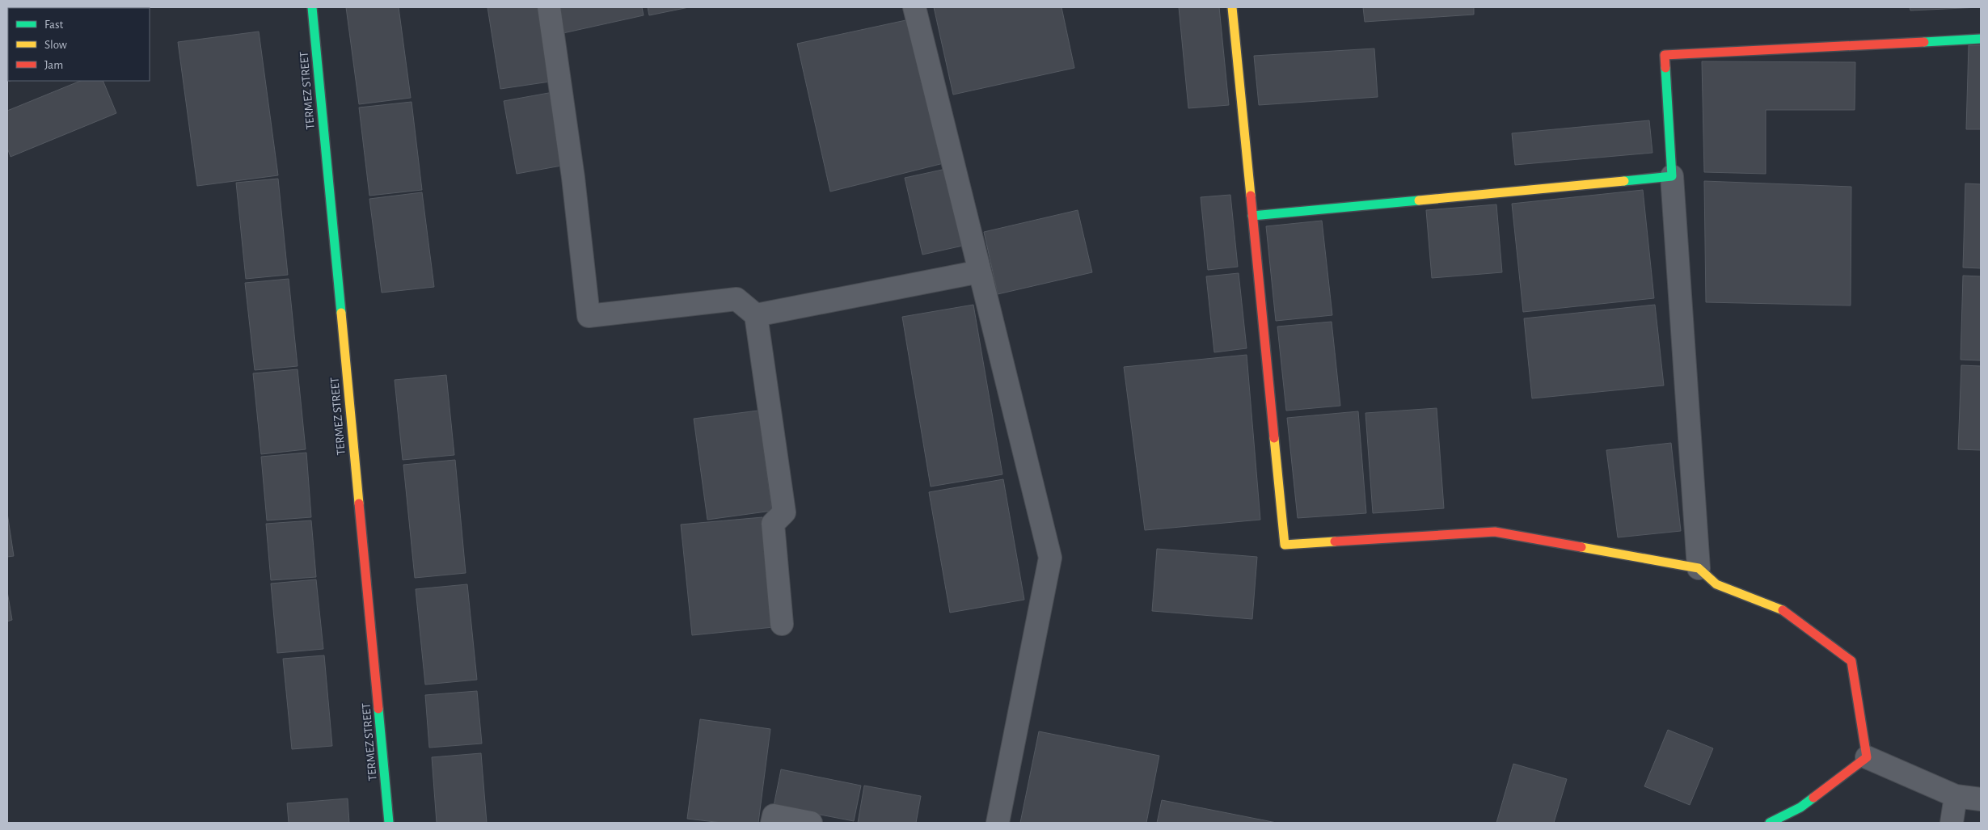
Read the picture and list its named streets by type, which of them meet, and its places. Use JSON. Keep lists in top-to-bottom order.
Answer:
{
  "streets": {
    "street": ["TERMEZ STREET"]
  },
  "legend": ["Fast", "Slow", "Jam"]
}
